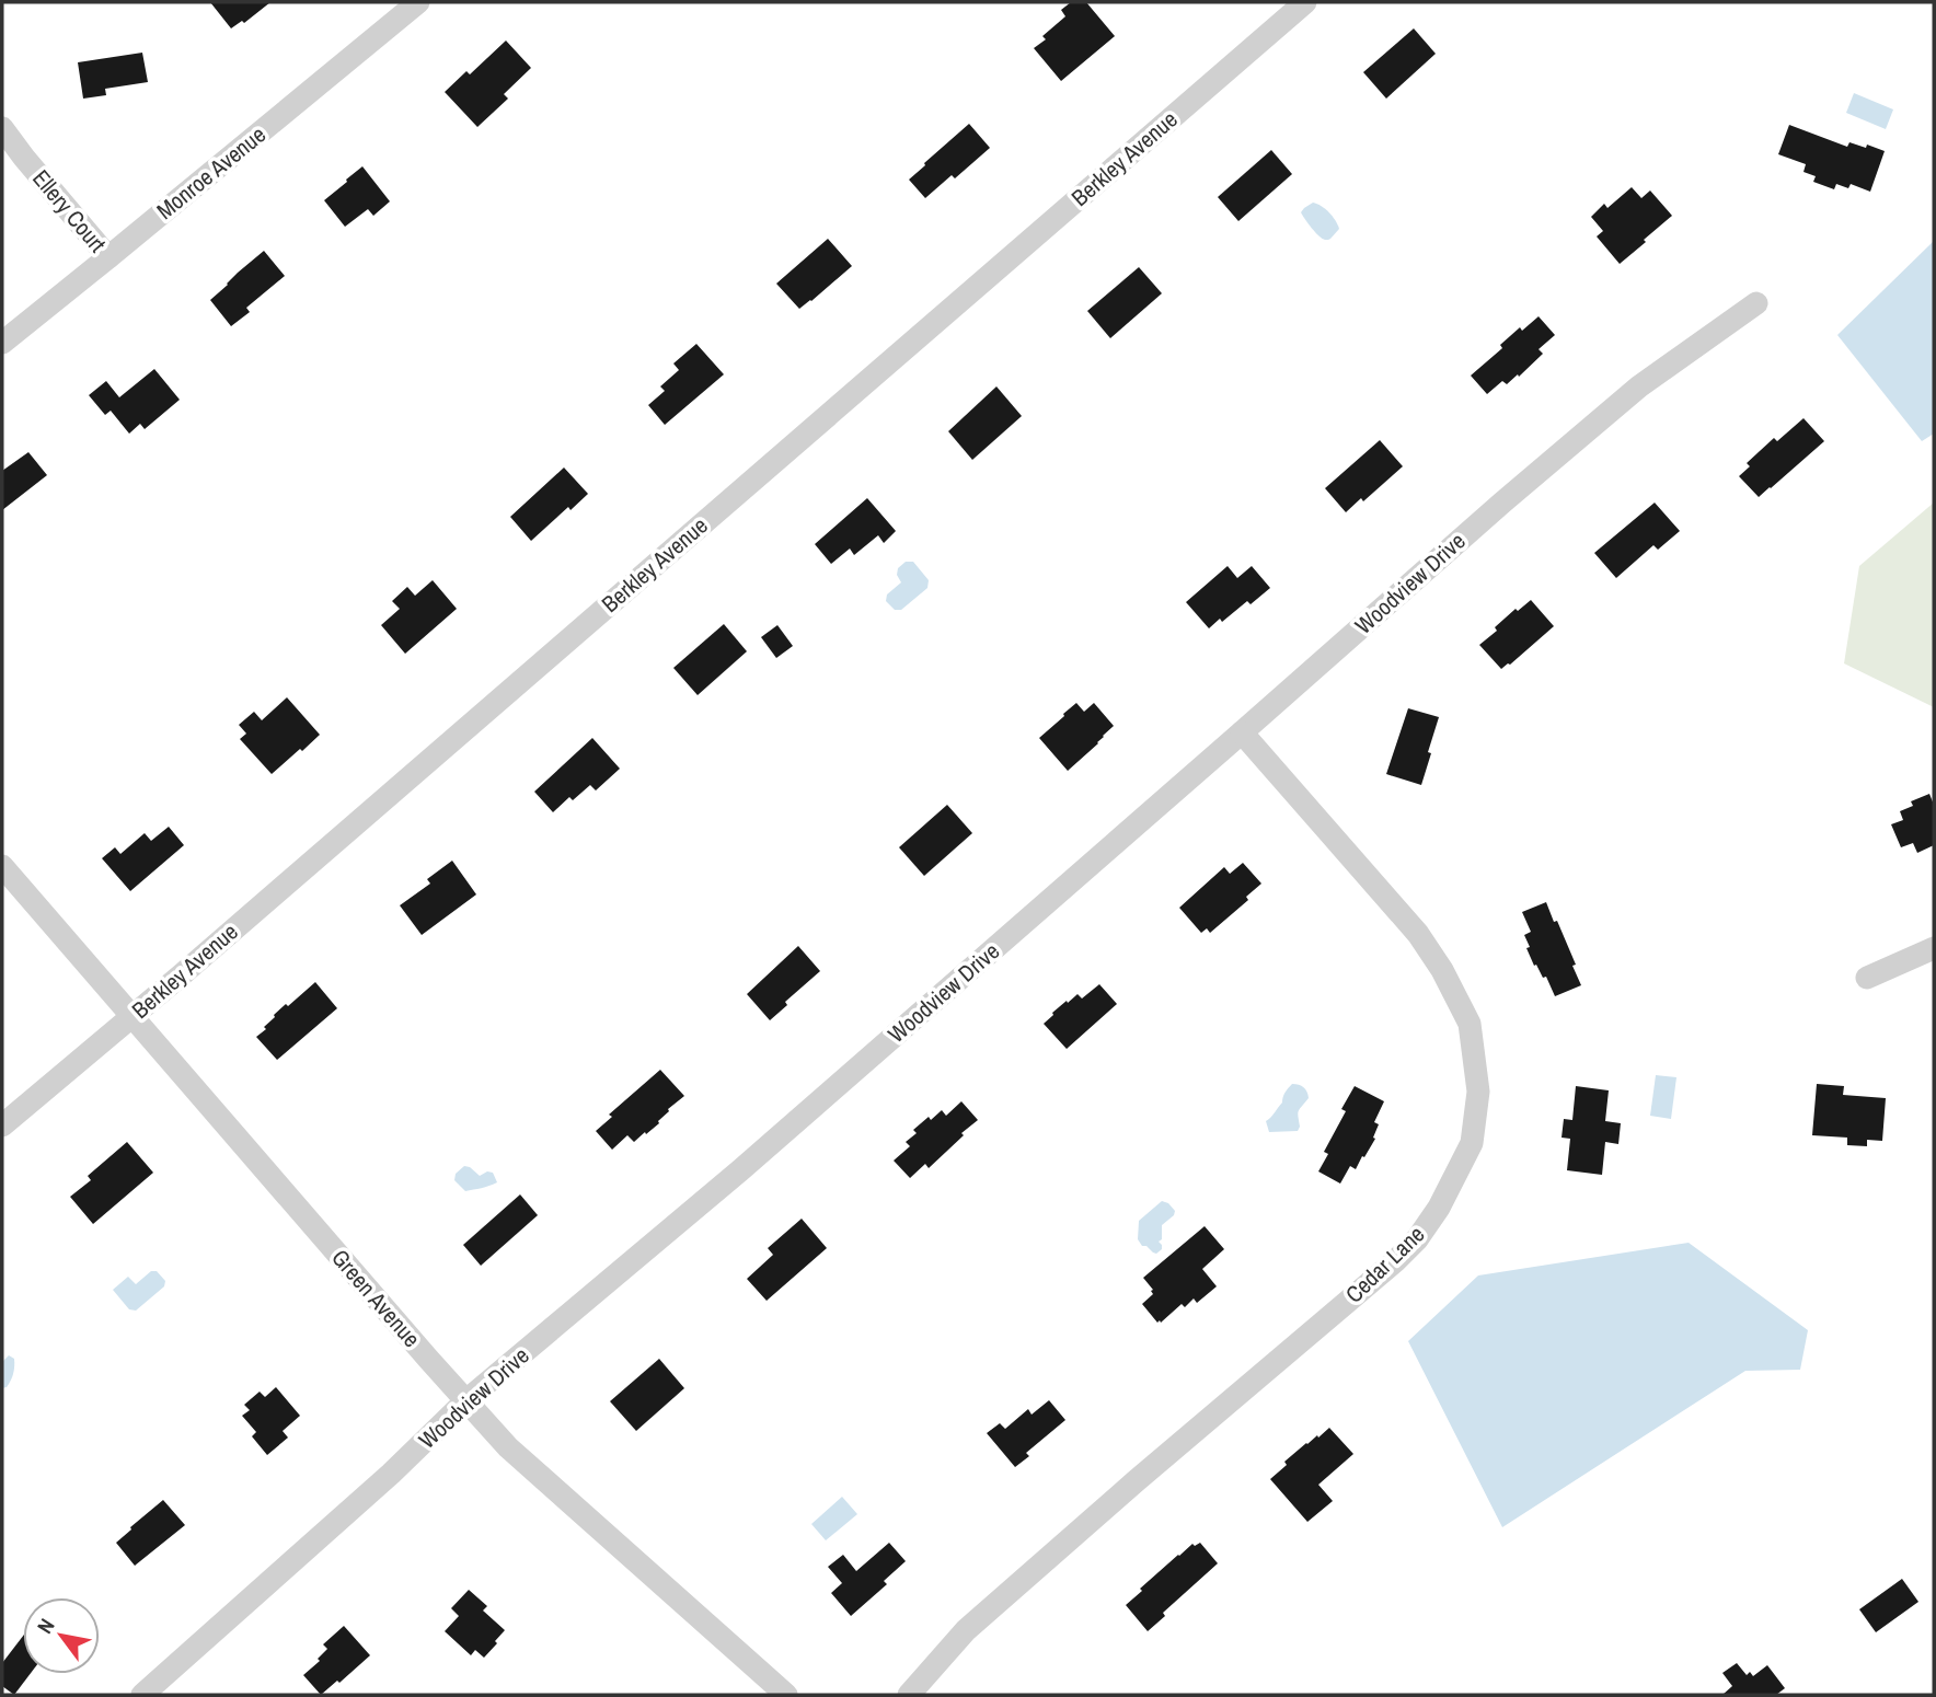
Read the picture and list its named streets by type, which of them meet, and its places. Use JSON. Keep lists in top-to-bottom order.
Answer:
{
  "streets": {
    "street": [
      "Berkley Avenue",
      "Monroe Avenue",
      "Ellery Court",
      "Woodview Drive",
      "Cedar Lane",
      "Green Avenue"
    ]
  },
  "crossings": [
    ["Berkley Avenue", "Green Avenue"],
    ["Monroe Avenue", "Ellery Court"],
    ["Woodview Drive", "Cedar Lane"],
    ["Woodview Drive", "Green Avenue"]
  ],
  "north": "top left"
}
